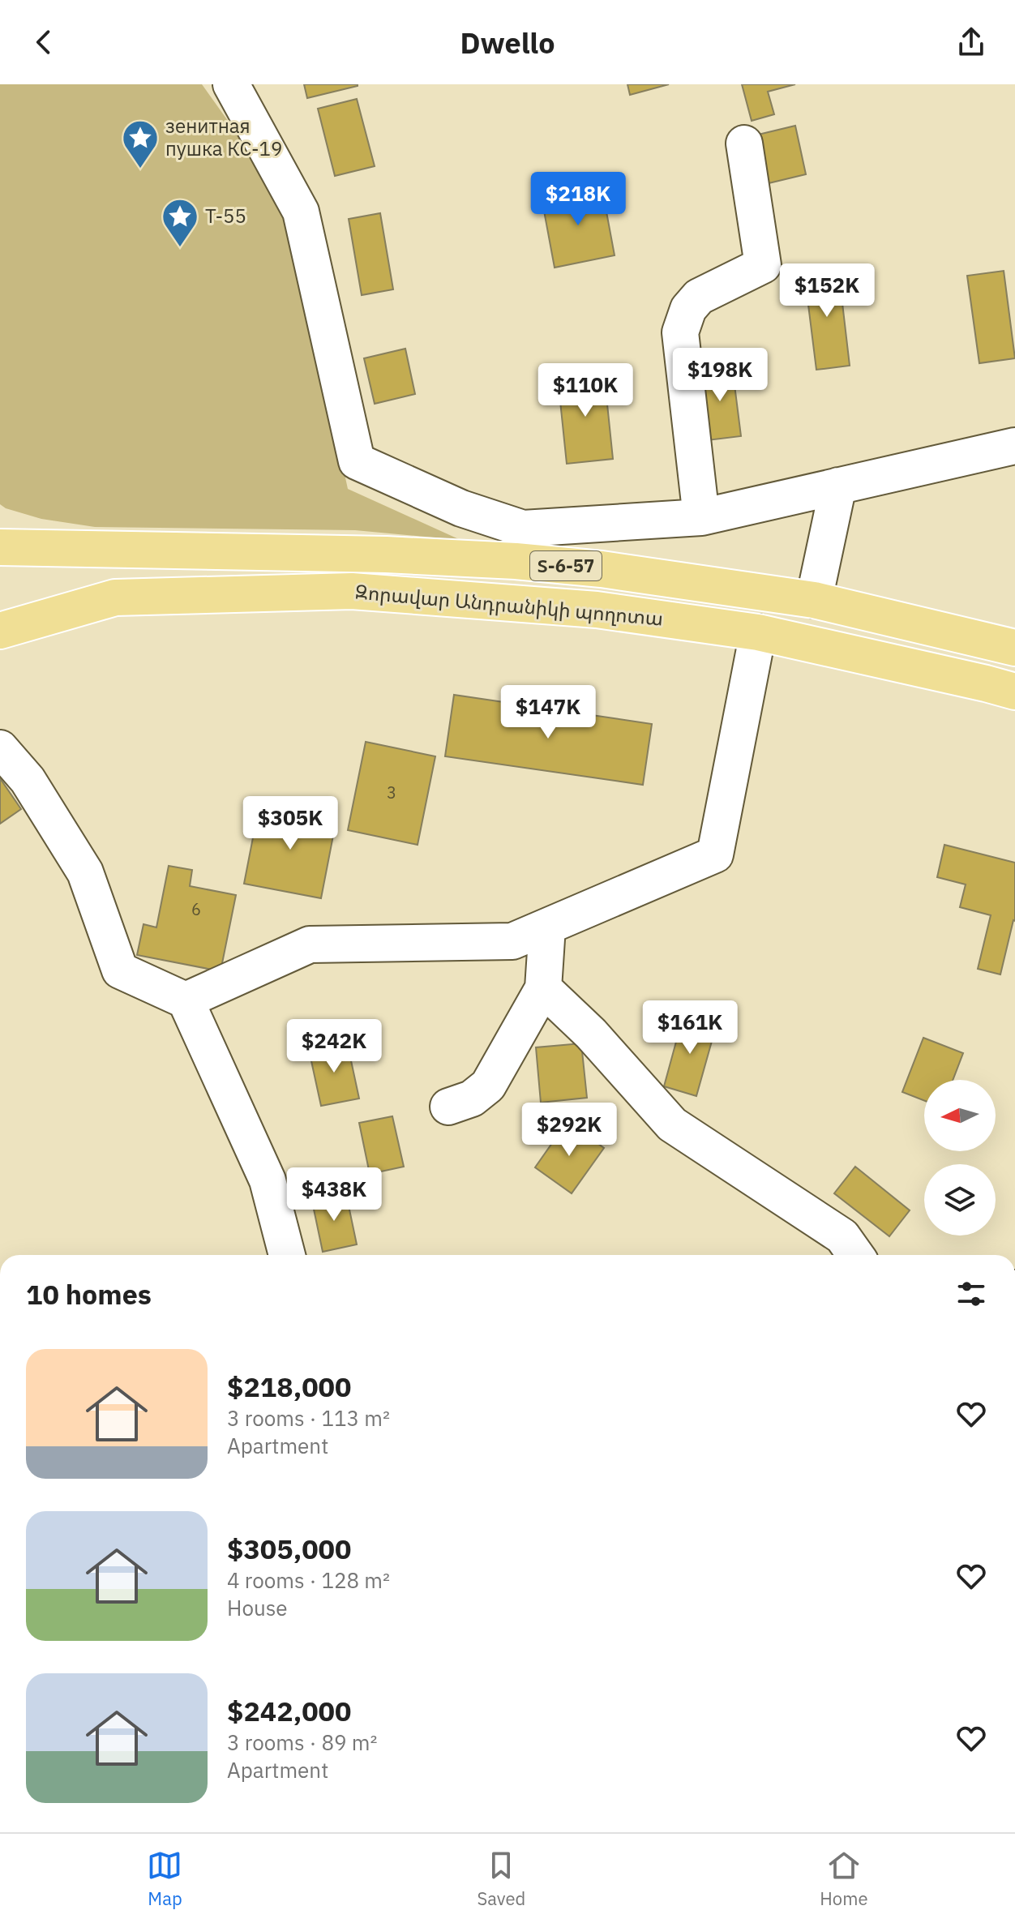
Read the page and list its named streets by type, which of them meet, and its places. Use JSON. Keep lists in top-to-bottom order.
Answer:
{
  "streets": {
    "main road": ["Տ-6-57", "Զորավար Անդրանիկի պողոտա"]
  },
  "places": {
    "place": ["зенитная пушка КС-19", "T-55"]
  },
  "house_numbers": ["3", "6"],
  "north": "left",
  "page": {
    "header": "Dwello",
    "price": [
      "$218K",
      "$152K",
      "$198K",
      "$110K",
      "$147K",
      "$305K",
      "$161K",
      "$242K",
      "$292K",
      "$438K"
    ],
    "heading": "10 homes",
    "list": [
      {
        "name": "$218,000",
        "note": "3 rooms · 113 m² · Apartment"
      },
      {
        "name": "$305,000",
        "note": "4 rooms · 128 m² · House"
      },
      {
        "name": "$242,000",
        "note": "3 rooms · 89 m² · Apartment"
      }
    ],
    "tabs": ["Map", "Saved", "Home"]
  }
}
